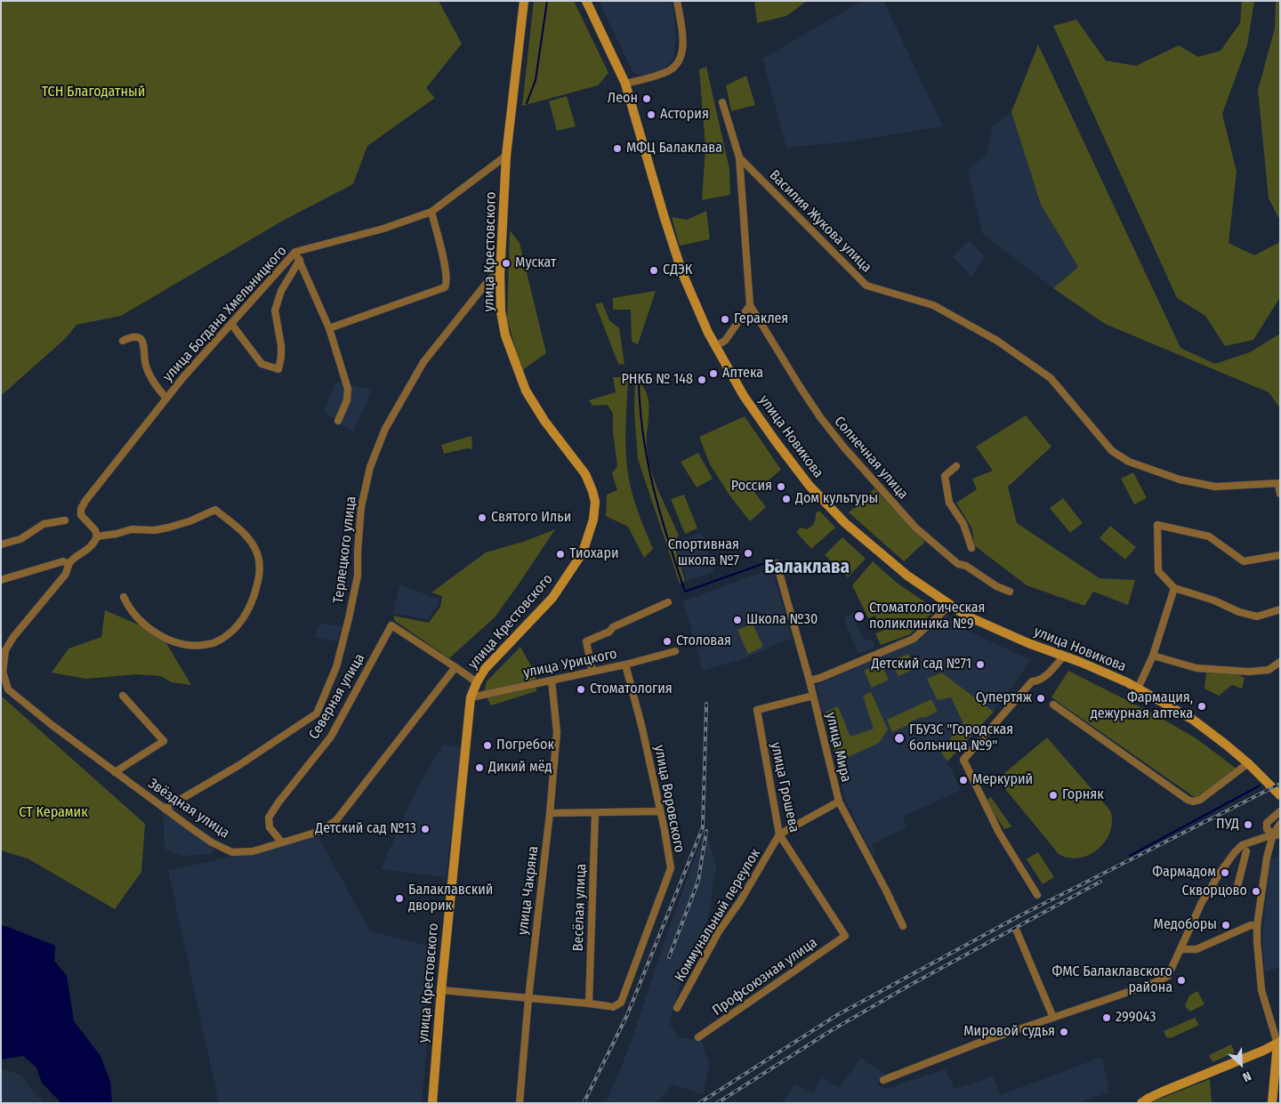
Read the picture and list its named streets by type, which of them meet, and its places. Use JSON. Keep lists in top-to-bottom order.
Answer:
{
  "streets": {
    "main road": ["улица Крестовского", "улица Новикова"],
    "street": [
      "Василия Жукова улица",
      "улица Богдана Хмельницкого",
      "Солнечная улица",
      "Терлецкого улица",
      "улица Урицкого",
      "Северная улица",
      "улица Мира",
      "улица Грошева",
      "улица Воровского",
      "Звёздная улица",
      "улица Чакряна",
      "Весёлая улица",
      "Коммунальный переулок",
      "Профсоюзная улица"
    ]
  },
  "crossings": [
    ["улица Крестовского", "улица Богдана Хмельницкого"],
    ["улица Крестовского", "Терлецкого улица"],
    ["улица Крестовского", "улица Урицкого"],
    ["Терлецкого улица", "Звёздная улица"],
    ["улица Урицкого", "улица Воровского"],
    ["улица Урицкого", "улица Чакряна"],
    ["Северная улица", "Звёздная улица"],
    ["улица Мира", "улица Грошева"],
    ["улица Грошева", "Коммунальный переулок"],
    ["улица Грошева", "Профсоюзная улица"],
    ["улица Воровского", "Весёлая улица"]
  ],
  "districts": ["Балаклава"],
  "parks": ["ТСН Благодатный", "СТ Керамик"],
  "places": [
    "Леон",
    "Астория",
    "МФЦ Балаклава",
    "Мускат",
    "СДЭК",
    "Гераклея",
    "Аптека",
    "РНКБ № 148",
    "Россия",
    "Дом культуры",
    "Святого Ильи",
    "Спортивная школа №7",
    "Тиохари",
    "Стоматологическая поликлиника №9",
    "Школа №30",
    "Столовая",
    "Детский сад №71",
    "Стоматология",
    "Супертяж",
    "Фармация, дежурная аптека",
    "ГБУЗС \"Городская больница №9\"",
    "Погребок",
    "Дикий мёд",
    "Меркурий",
    "Горняк",
    "ПУД",
    "Детский сад №13",
    "Фармадом",
    "Скворцово",
    "Балаклавский дворик",
    "Медоборы",
    "ФМС Балаклавского района",
    "299043",
    "Мировой судья"
  ],
  "north": "bottom right"
}
